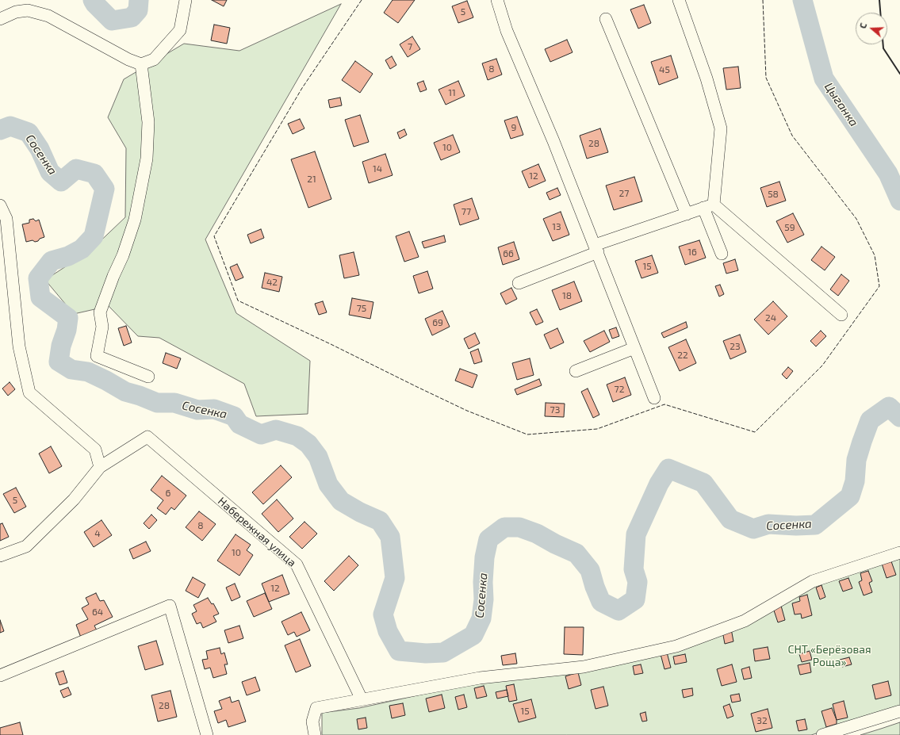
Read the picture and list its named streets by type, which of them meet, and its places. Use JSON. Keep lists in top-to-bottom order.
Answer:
{
  "streets": {
    "street": ["Набережная улица"]
  },
  "water": ["Цыганка", "Сосенка"],
  "parks": ["СНТ «Берёзовая Роща»"],
  "house_numbers": [
    "5",
    "7",
    "8",
    "45",
    "11",
    "9",
    "28",
    "10",
    "14",
    "12",
    "21",
    "27",
    "58",
    "77",
    "13",
    "59",
    "16",
    "66",
    "15",
    "42",
    "18",
    "75",
    "24",
    "69",
    "23",
    "22",
    "72",
    "73",
    "6",
    "5",
    "8",
    "4",
    "10",
    "12",
    "64",
    "28",
    "15",
    "32"
  ],
  "north": "left"
}
